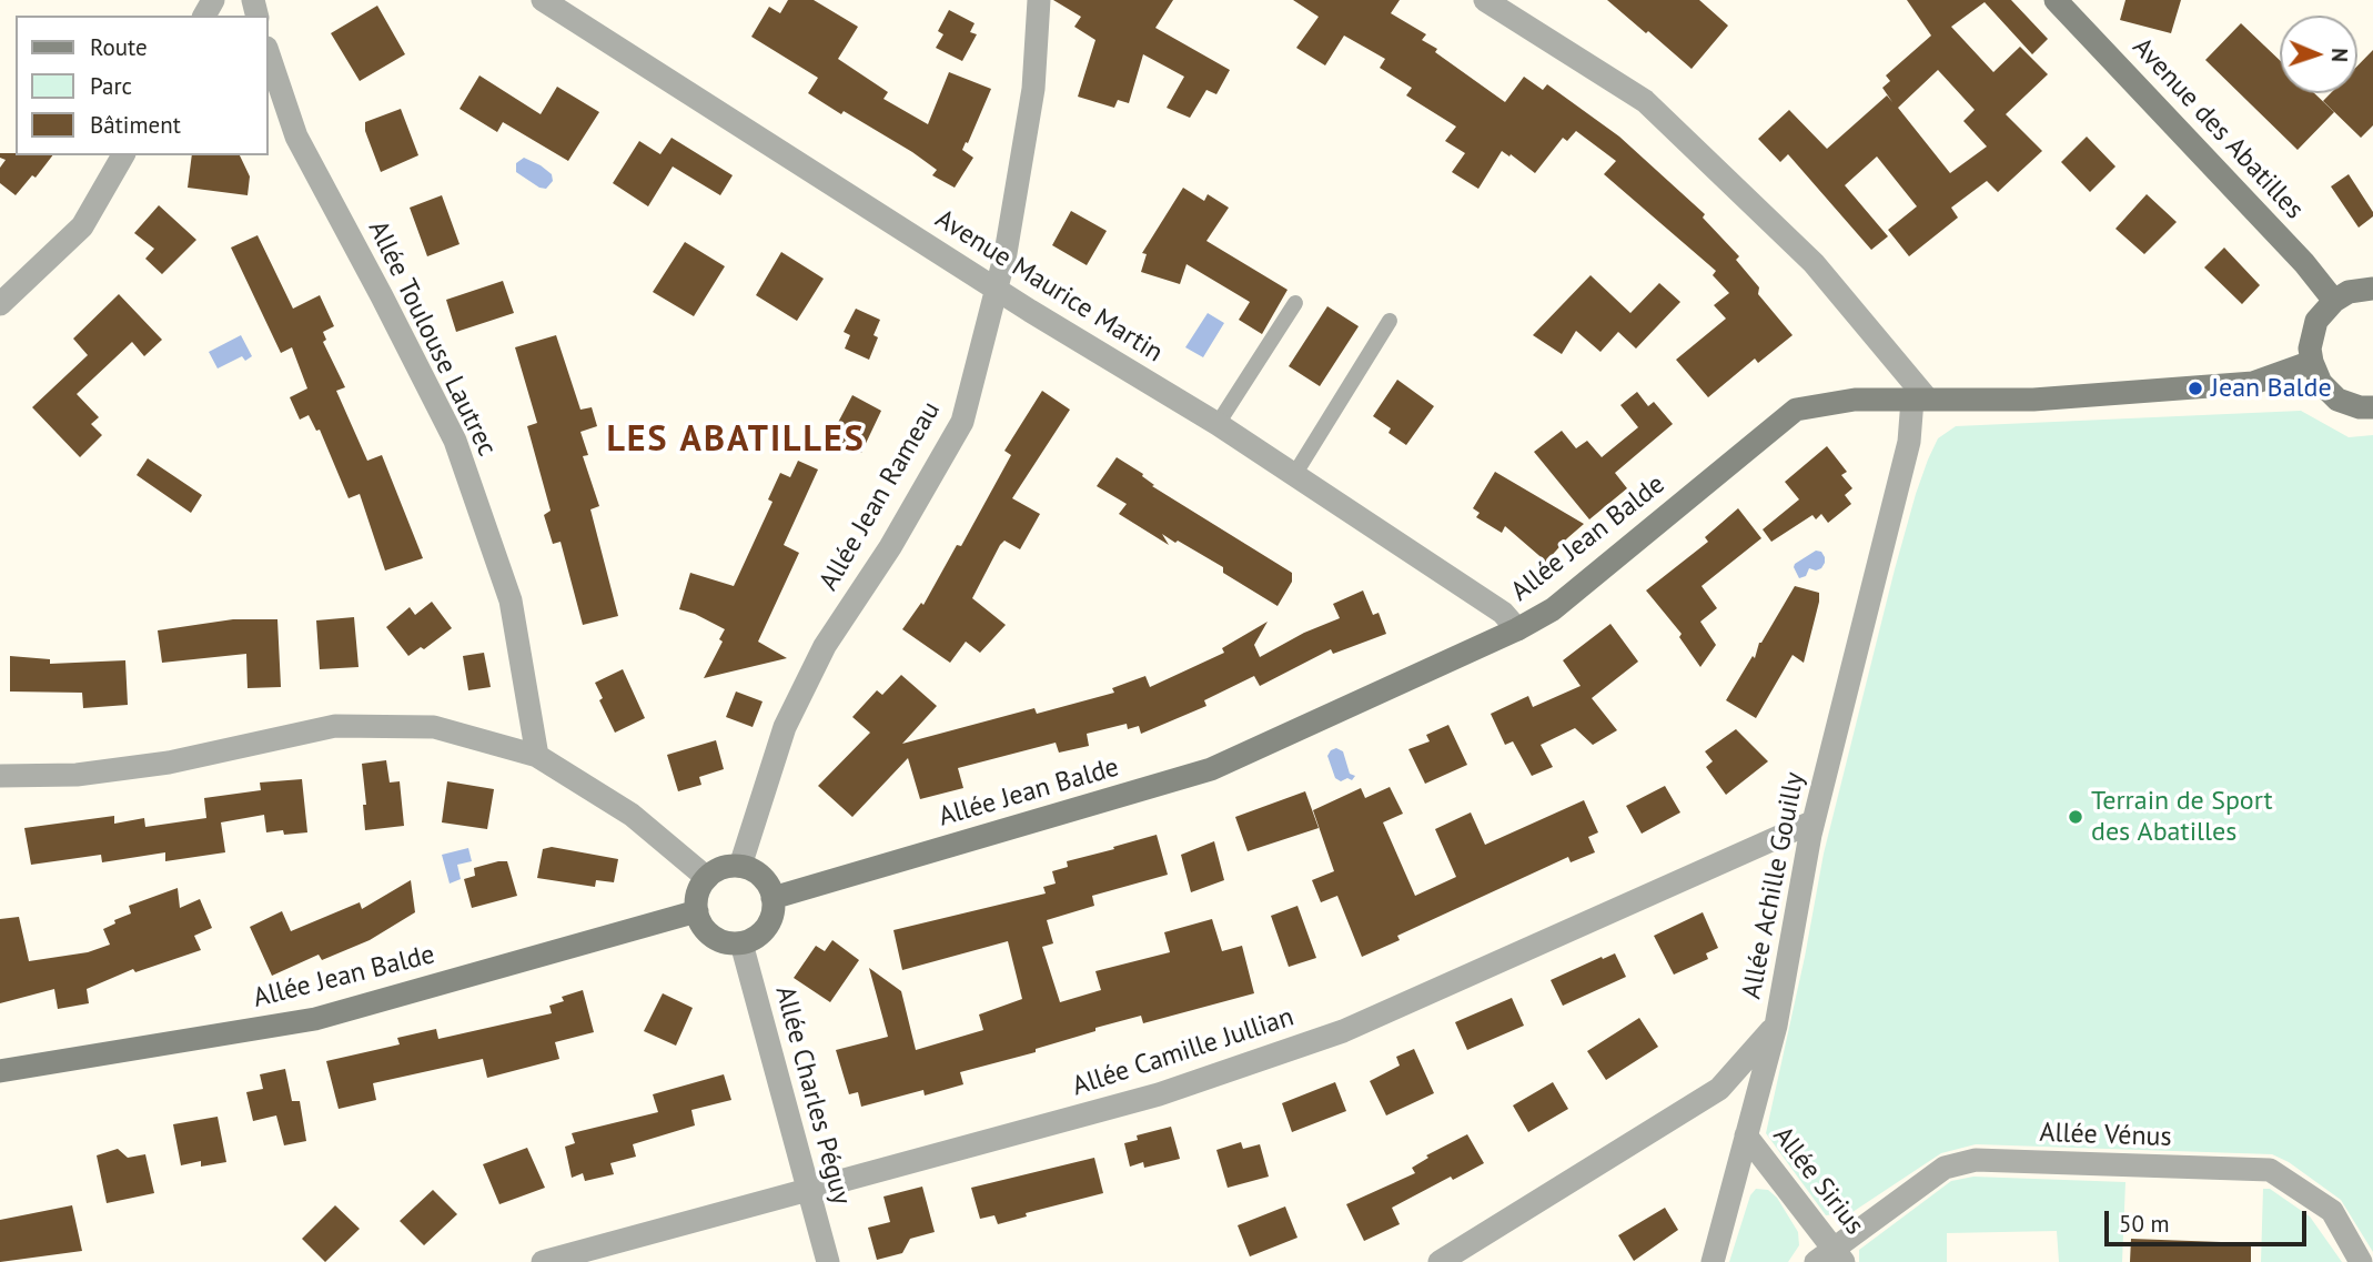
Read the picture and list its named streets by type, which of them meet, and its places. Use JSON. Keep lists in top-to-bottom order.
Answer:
{
  "streets": {
    "street": [
      "Avenue des Abatilles",
      "Avenue Maurice Martin",
      "Allée Toulouse Lautrec",
      "Allée Jean Rameau",
      "Allée Jean Balde",
      "Allée Achille Gouilly",
      "Allée Camille Jullian",
      "Allée Charles Péguy",
      "Allée Vénus",
      "Allée Sirius"
    ]
  },
  "crossings": [
    ["Avenue Maurice Martin", "Allée Jean Rameau"],
    ["Avenue Maurice Martin", "Allée Jean Balde"],
    ["Allée Jean Rameau", "Allée Jean Balde"],
    ["Allée Jean Rameau", "Allée Charles Péguy"],
    ["Allée Jean Balde", "Allée Achille Gouilly"],
    ["Allée Jean Balde", "Allée Charles Péguy"],
    ["Allée Achille Gouilly", "Allée Camille Jullian"],
    ["Allée Camille Jullian", "Allée Charles Péguy"],
    ["Allée Vénus", "Allée Sirius"]
  ],
  "districts": ["LES ABATILLES"],
  "places": ["Jean Balde", "Terrain de Sport des Abatilles"],
  "legend": ["Route", "Parc", "Bâtiment"],
  "scale_bar": "50 m",
  "north": "right"
}
